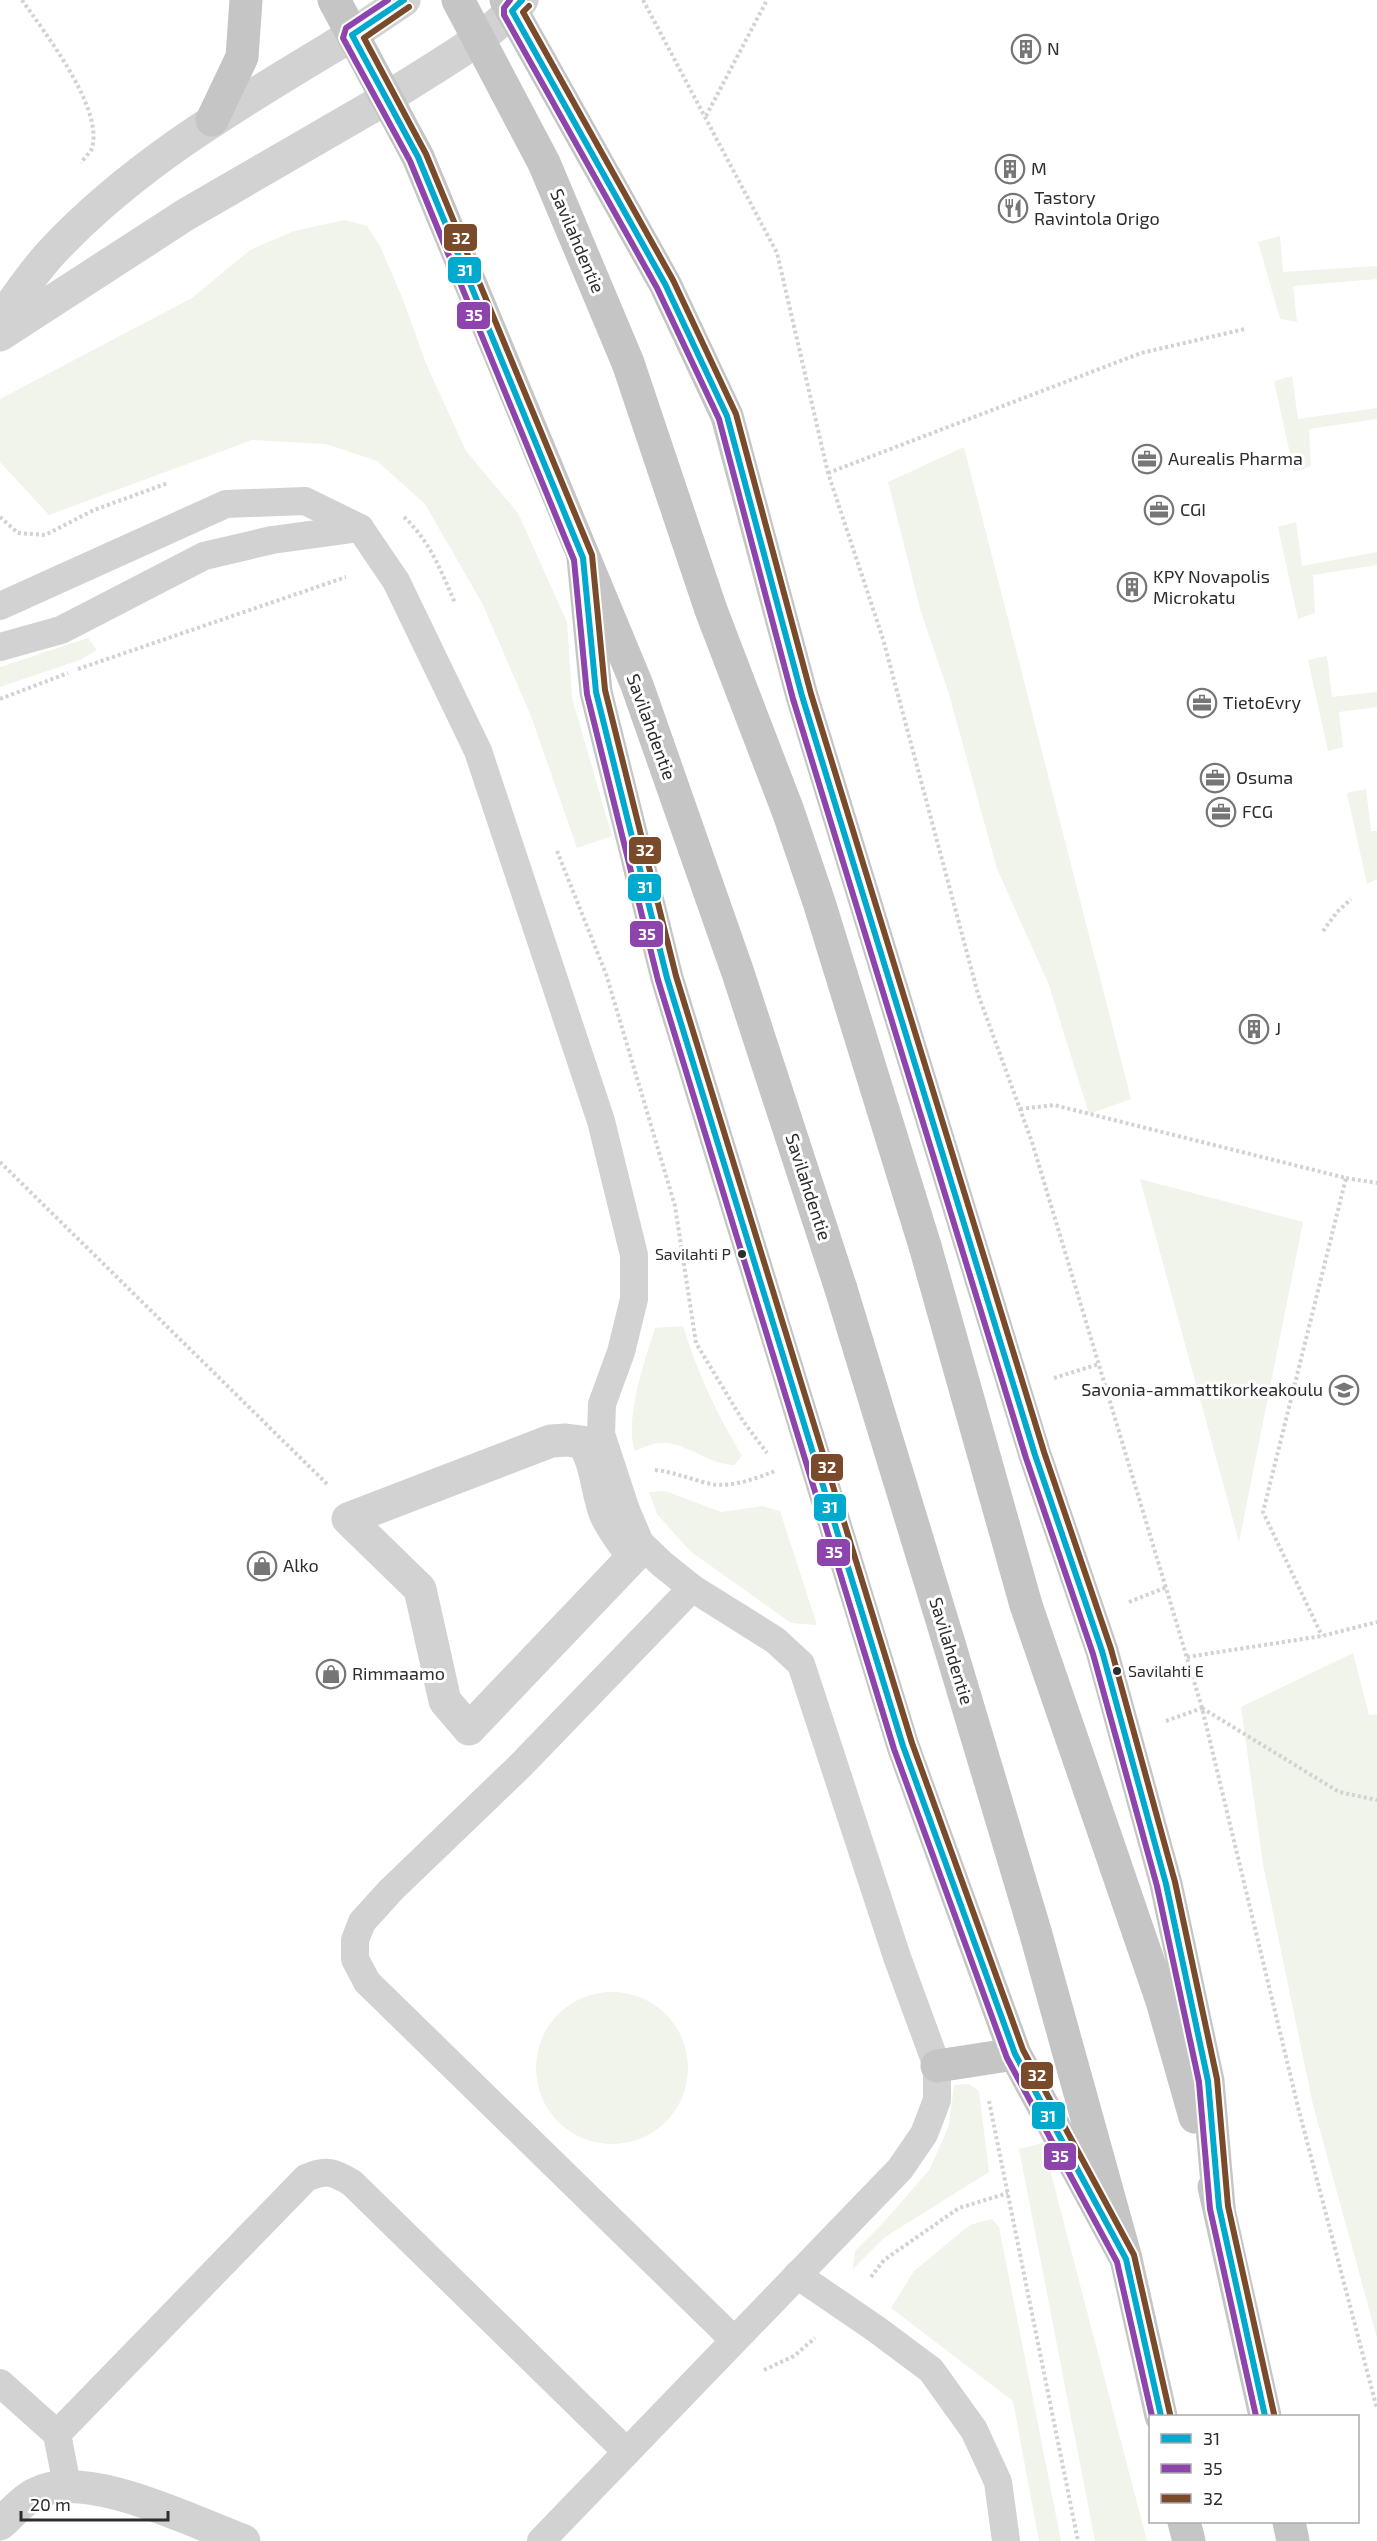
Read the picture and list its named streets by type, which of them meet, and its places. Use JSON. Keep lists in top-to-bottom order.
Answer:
{
  "streets": {
    "main road": ["Savilahdentie"]
  },
  "places": {
    "building": [
      "N",
      "M",
      "KPY Novapolis Microkatu",
      "J"
    ],
    "restaurant": ["Tastory Ravintola Origo"],
    "office": [
      "Aurealis Pharma",
      "CGI",
      "TietoEvry",
      "Osuma",
      "FCG"
    ],
    "other": ["Savilahti P", "Savilahti E"],
    "school or university": ["Savonia-ammattikorkeakoulu"],
    "shop": ["Alko", "Rimmaamo"]
  },
  "lines": ["transit line 31", "transit line 35", "transit line 32"],
  "legend": ["31", "35", "32"],
  "scale_bar": "20 m"
}
